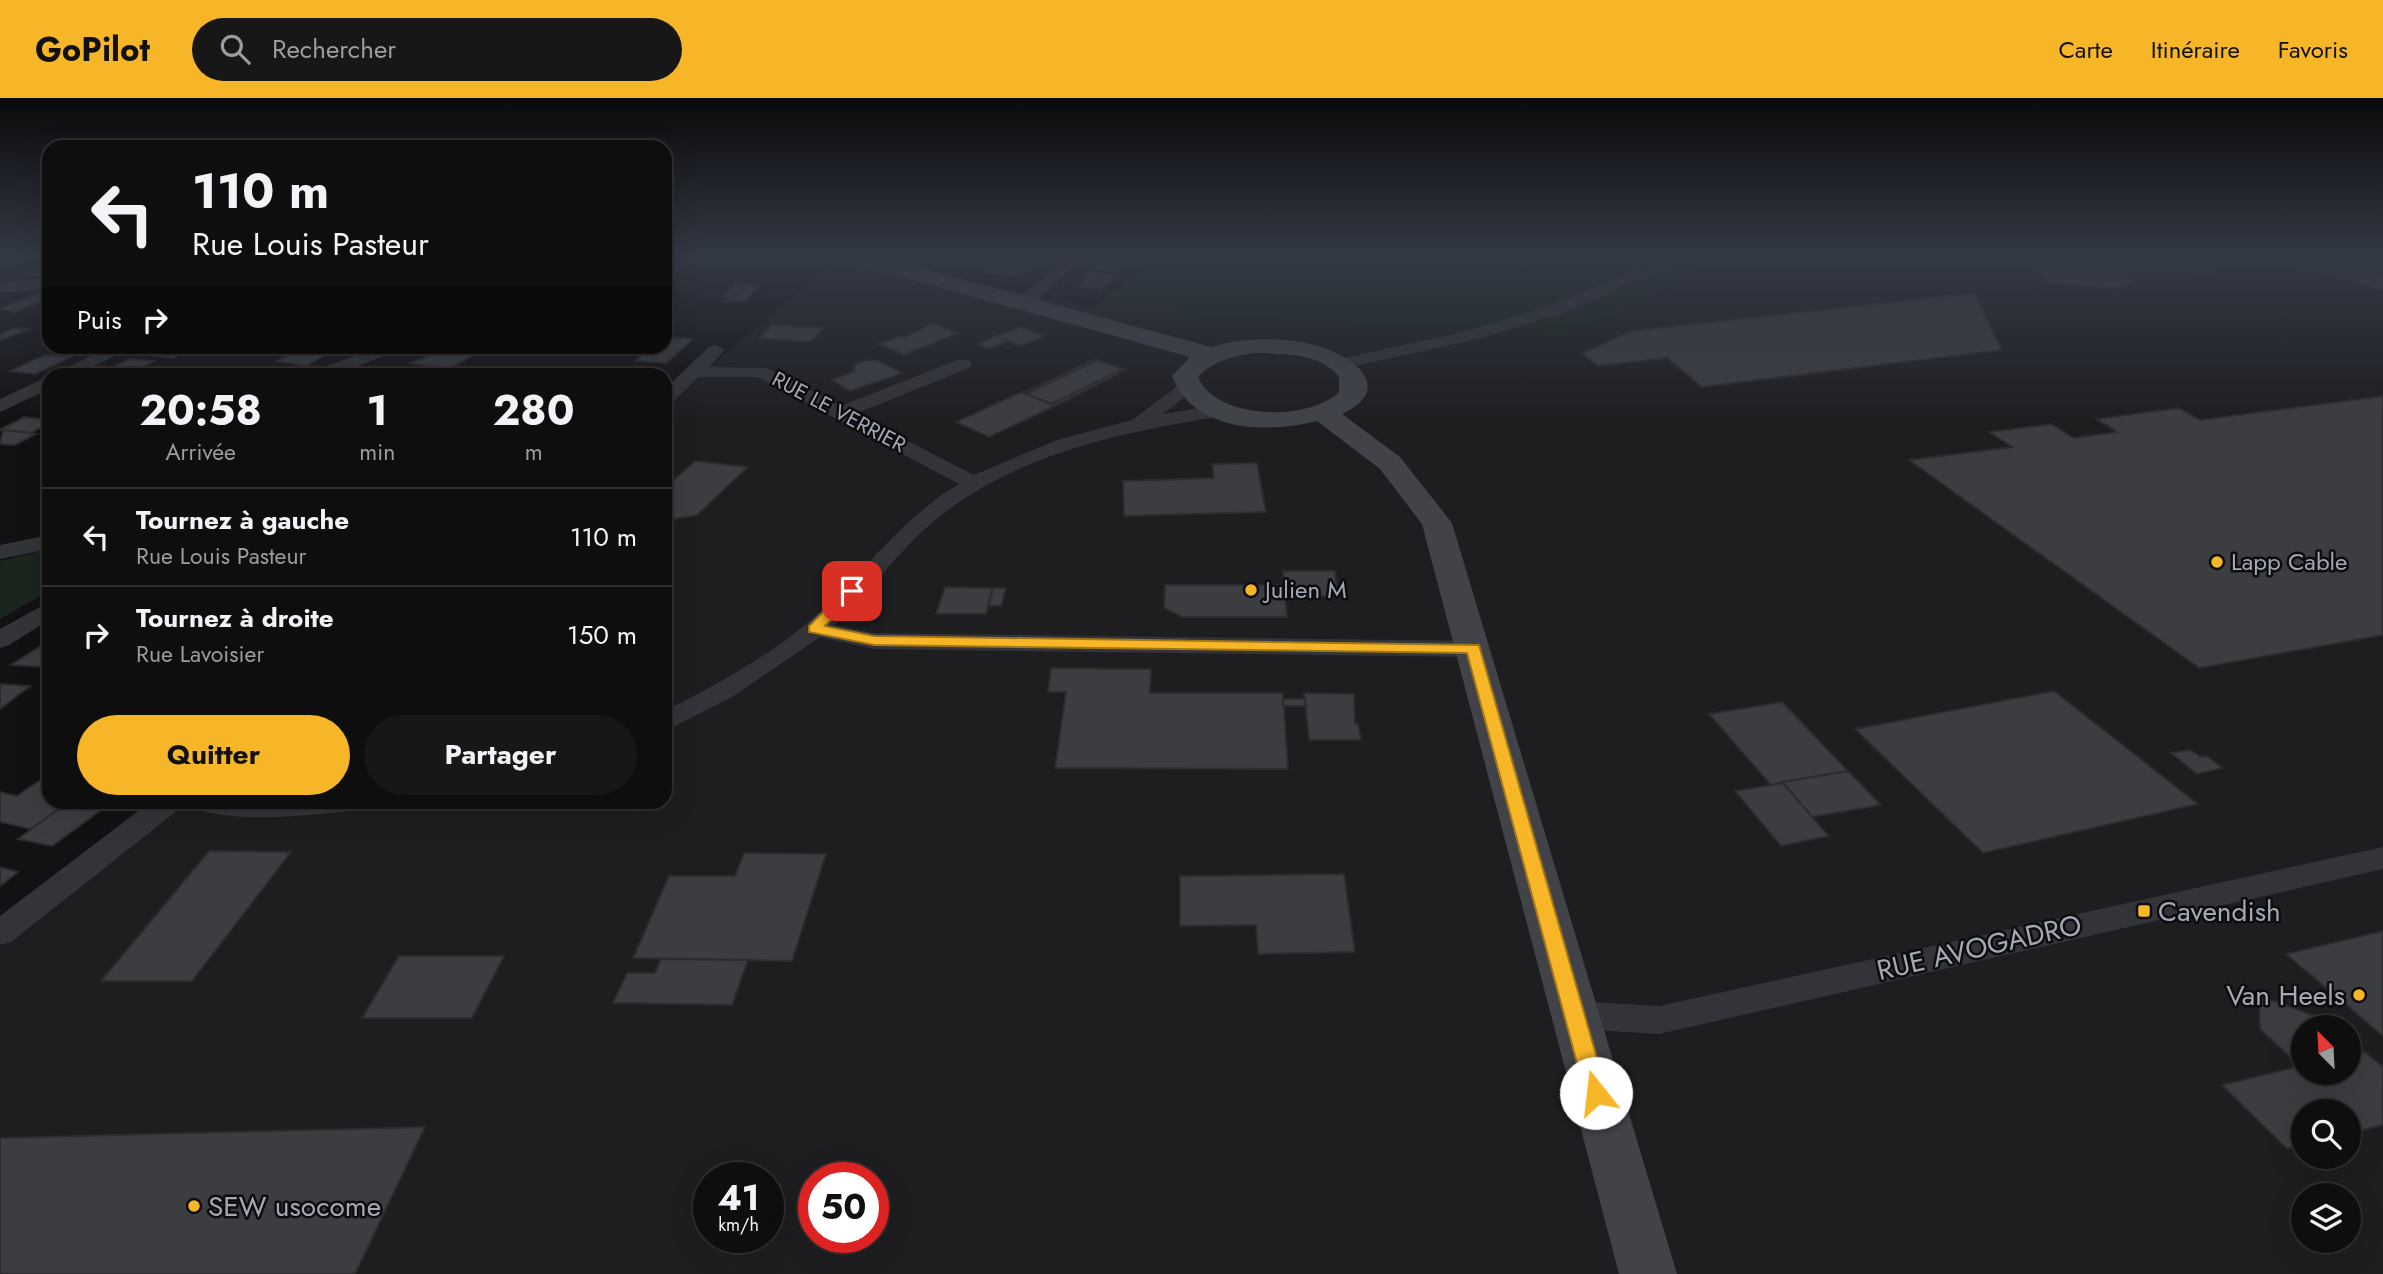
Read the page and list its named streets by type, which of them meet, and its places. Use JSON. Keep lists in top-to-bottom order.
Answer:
{
  "streets": {
    "street": ["RUE LE VERRIER", "RUE AVOGADRO"]
  },
  "places": {
    "other": [
      "Lapp Cable",
      "Julien M",
      "Van Heels",
      "SEW usocome"
    ],
    "transit": ["Cavendish"]
  },
  "north": "top left",
  "page": {
    "header": "GoPilot",
    "search": "Rechercher",
    "nav": ["Carte", "Itinéraire", "Favoris"],
    "turn": ["110 m", "Rue Louis Pasteur"],
    "then": "Puis",
    "eta": [
      "20:58",
      "Arrivée",
      "1",
      "min",
      "280",
      "m"
    ],
    "list": [
      {
        "name": "Tournez à gauche",
        "note": "Rue Louis Pasteur",
        "value": "110 m"
      },
      {
        "name": "Tournez à droite",
        "note": "Rue Lavoisier",
        "value": "150 m"
      }
    ],
    "buttons": ["Quitter", "Partager"],
    "speed": "41 km/h",
    "limit": "50"
  }
}
